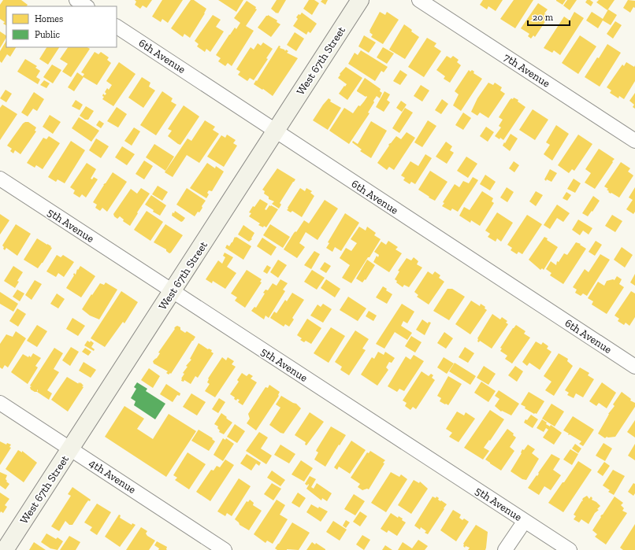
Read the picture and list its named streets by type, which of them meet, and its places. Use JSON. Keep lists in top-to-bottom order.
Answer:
{
  "streets": {
    "street": [
      "6th Avenue",
      "West 67th Street",
      "7th Avenue",
      "5th Avenue",
      "4th Avenue"
    ]
  },
  "crossings": [
    ["6th Avenue", "West 67th Street"],
    ["West 67th Street", "5th Avenue"],
    ["West 67th Street", "4th Avenue"]
  ],
  "legend": ["Homes", "Public"],
  "scale_bar": "20 m"
}
